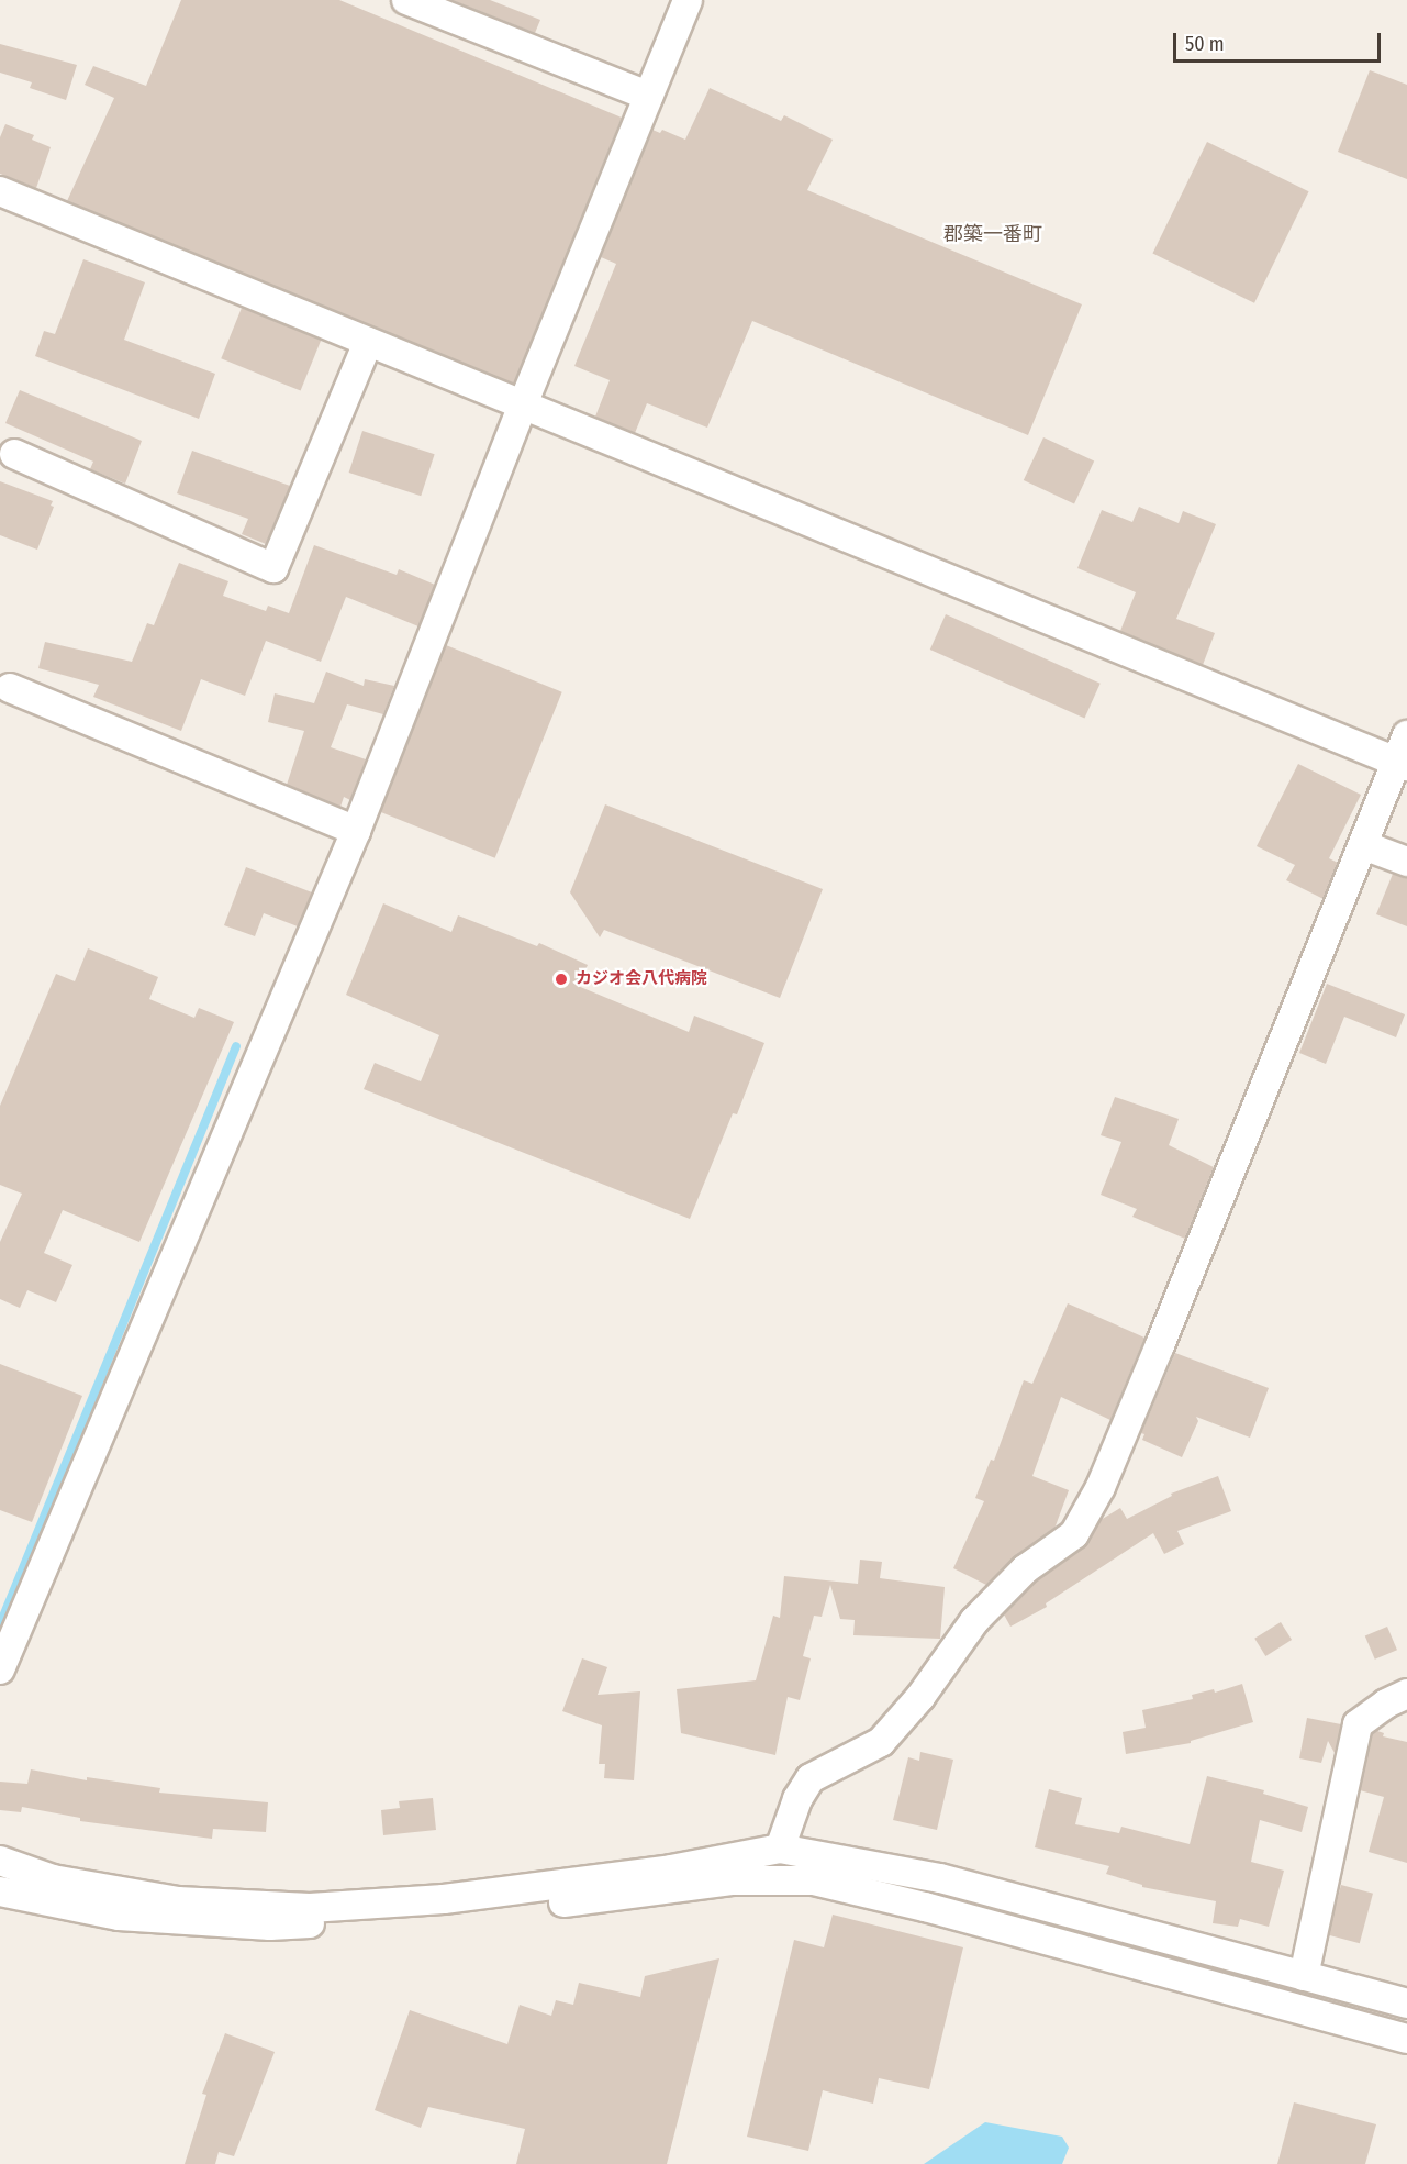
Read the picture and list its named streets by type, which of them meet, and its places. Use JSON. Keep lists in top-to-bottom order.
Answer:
{
  "districts": ["郡築一番町"],
  "places": ["カジオ会八代病院"],
  "scale_bar": "50 m"
}
